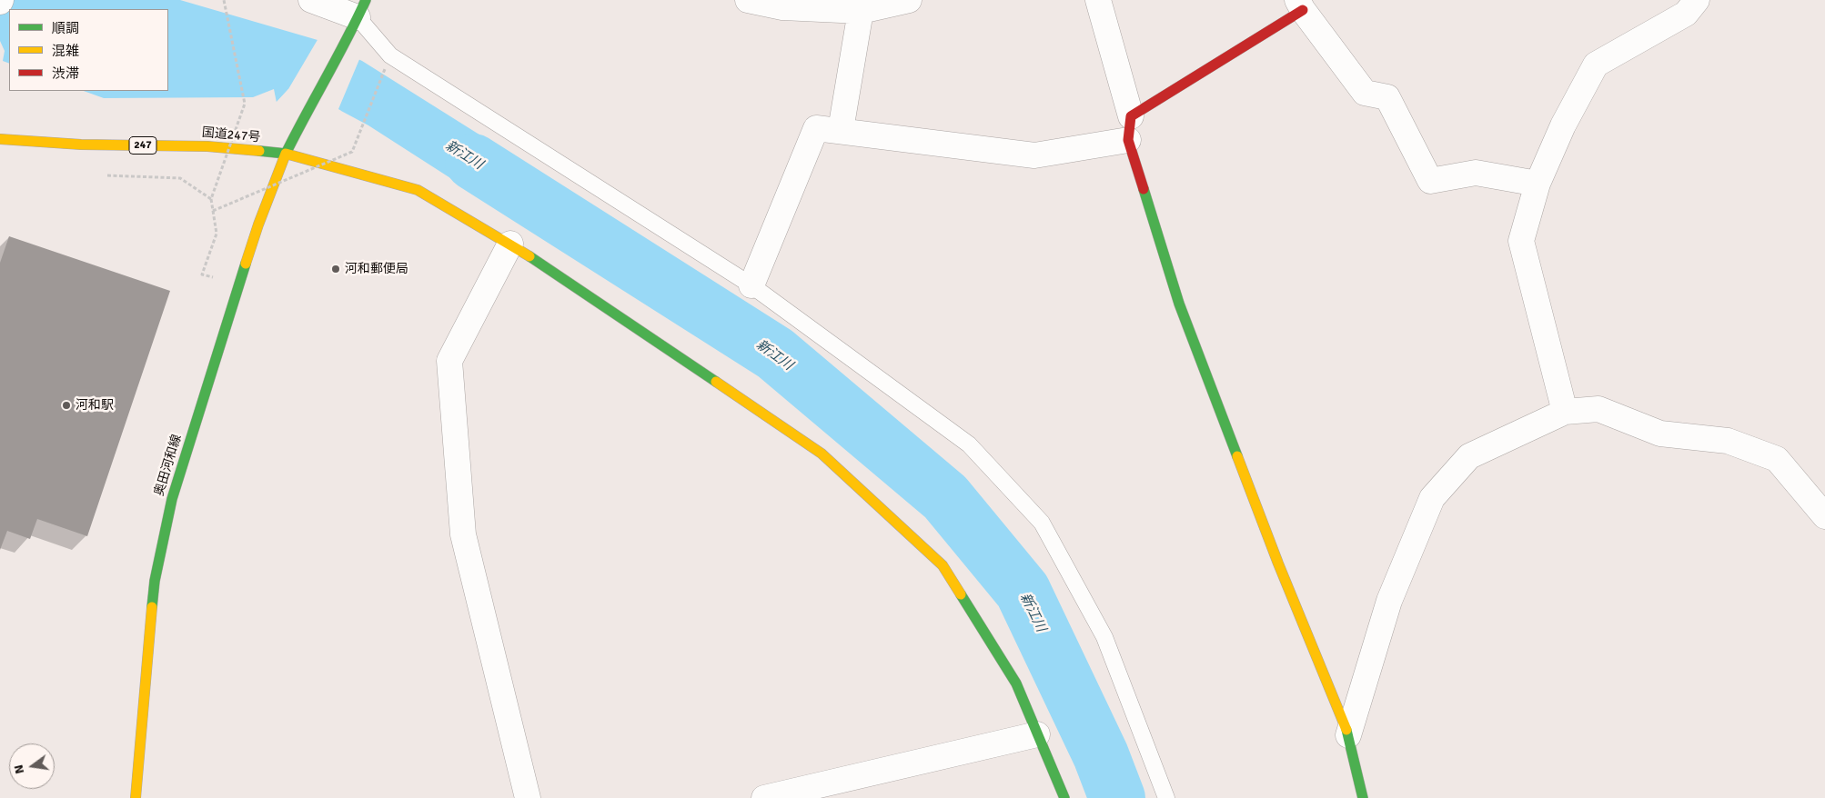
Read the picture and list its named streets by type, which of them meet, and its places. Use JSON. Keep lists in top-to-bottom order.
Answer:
{
  "streets": {
    "main road": ["国道247号", "247", "奥田河和線"]
  },
  "crossings": [
    ["国道247号", "奥田河和線"]
  ],
  "water": ["新江川"],
  "places": ["河和郵便局", "河和駅"],
  "legend": ["順調", "混雑", "渋滞"],
  "north": "left"
}
